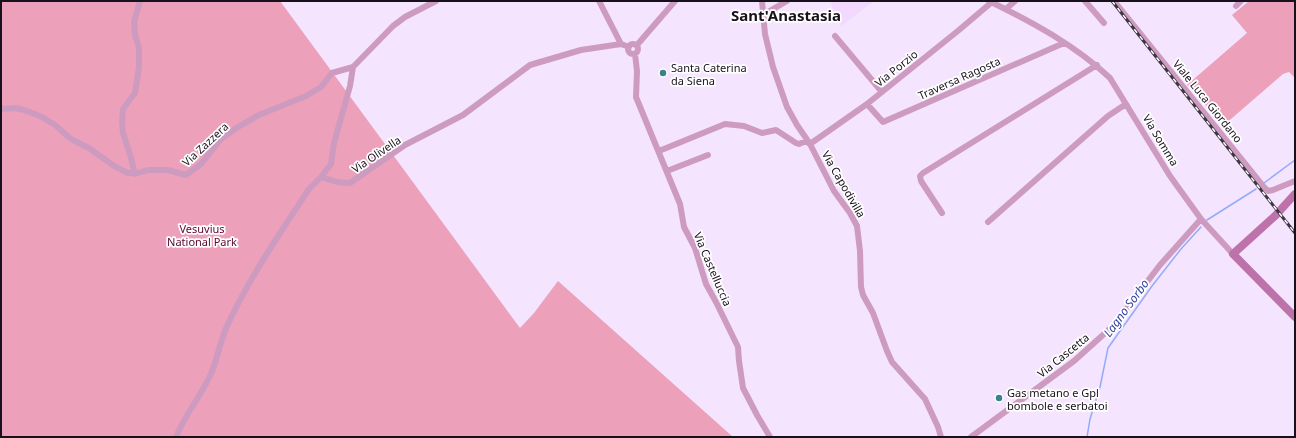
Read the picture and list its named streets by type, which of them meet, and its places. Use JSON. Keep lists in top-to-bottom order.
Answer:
{
  "streets": {
    "main road": ["Via Somma"],
    "street": [
      "Via Porzio",
      "Traversa Ragosta",
      "Viale Luca Giordano",
      "Via Zazzera",
      "Via Olivella",
      "Via Capodivilla",
      "Via Castelluccia",
      "Via Cascetta"
    ]
  },
  "crossings": [
    ["Via Porzio", "Traversa Ragosta"],
    ["Via Porzio", "Via Somma"],
    ["Via Porzio", "Via Capodivilla"],
    ["Traversa Ragosta", "Via Somma"],
    ["Via Somma", "Via Cascetta"]
  ],
  "districts": ["Sant'Anastasia"],
  "water": ["Lagno Sorbo"],
  "parks": ["Vesuvius National Park"],
  "places": ["Santa Caterina da Siena", "Gas metano e Gpl bombole e serbatoi"]
}
